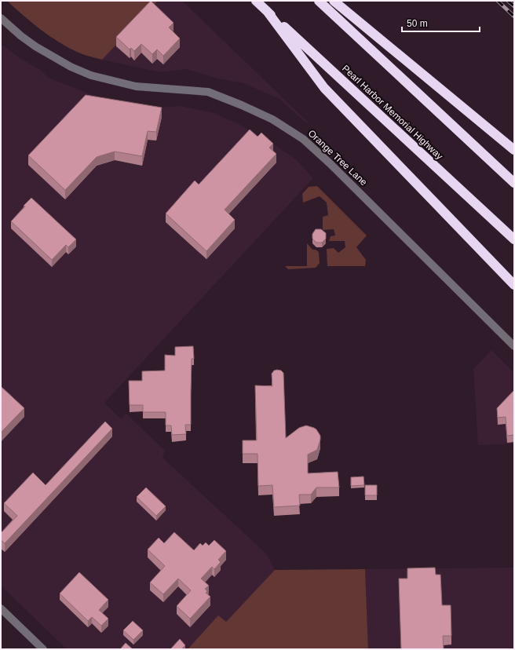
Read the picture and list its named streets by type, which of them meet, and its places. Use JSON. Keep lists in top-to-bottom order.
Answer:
{
  "streets": {
    "highway": ["Pearl Harbor Memorial Highway"],
    "street": ["Orange Tree Lane"]
  },
  "scale_bar": "50 m"
}
